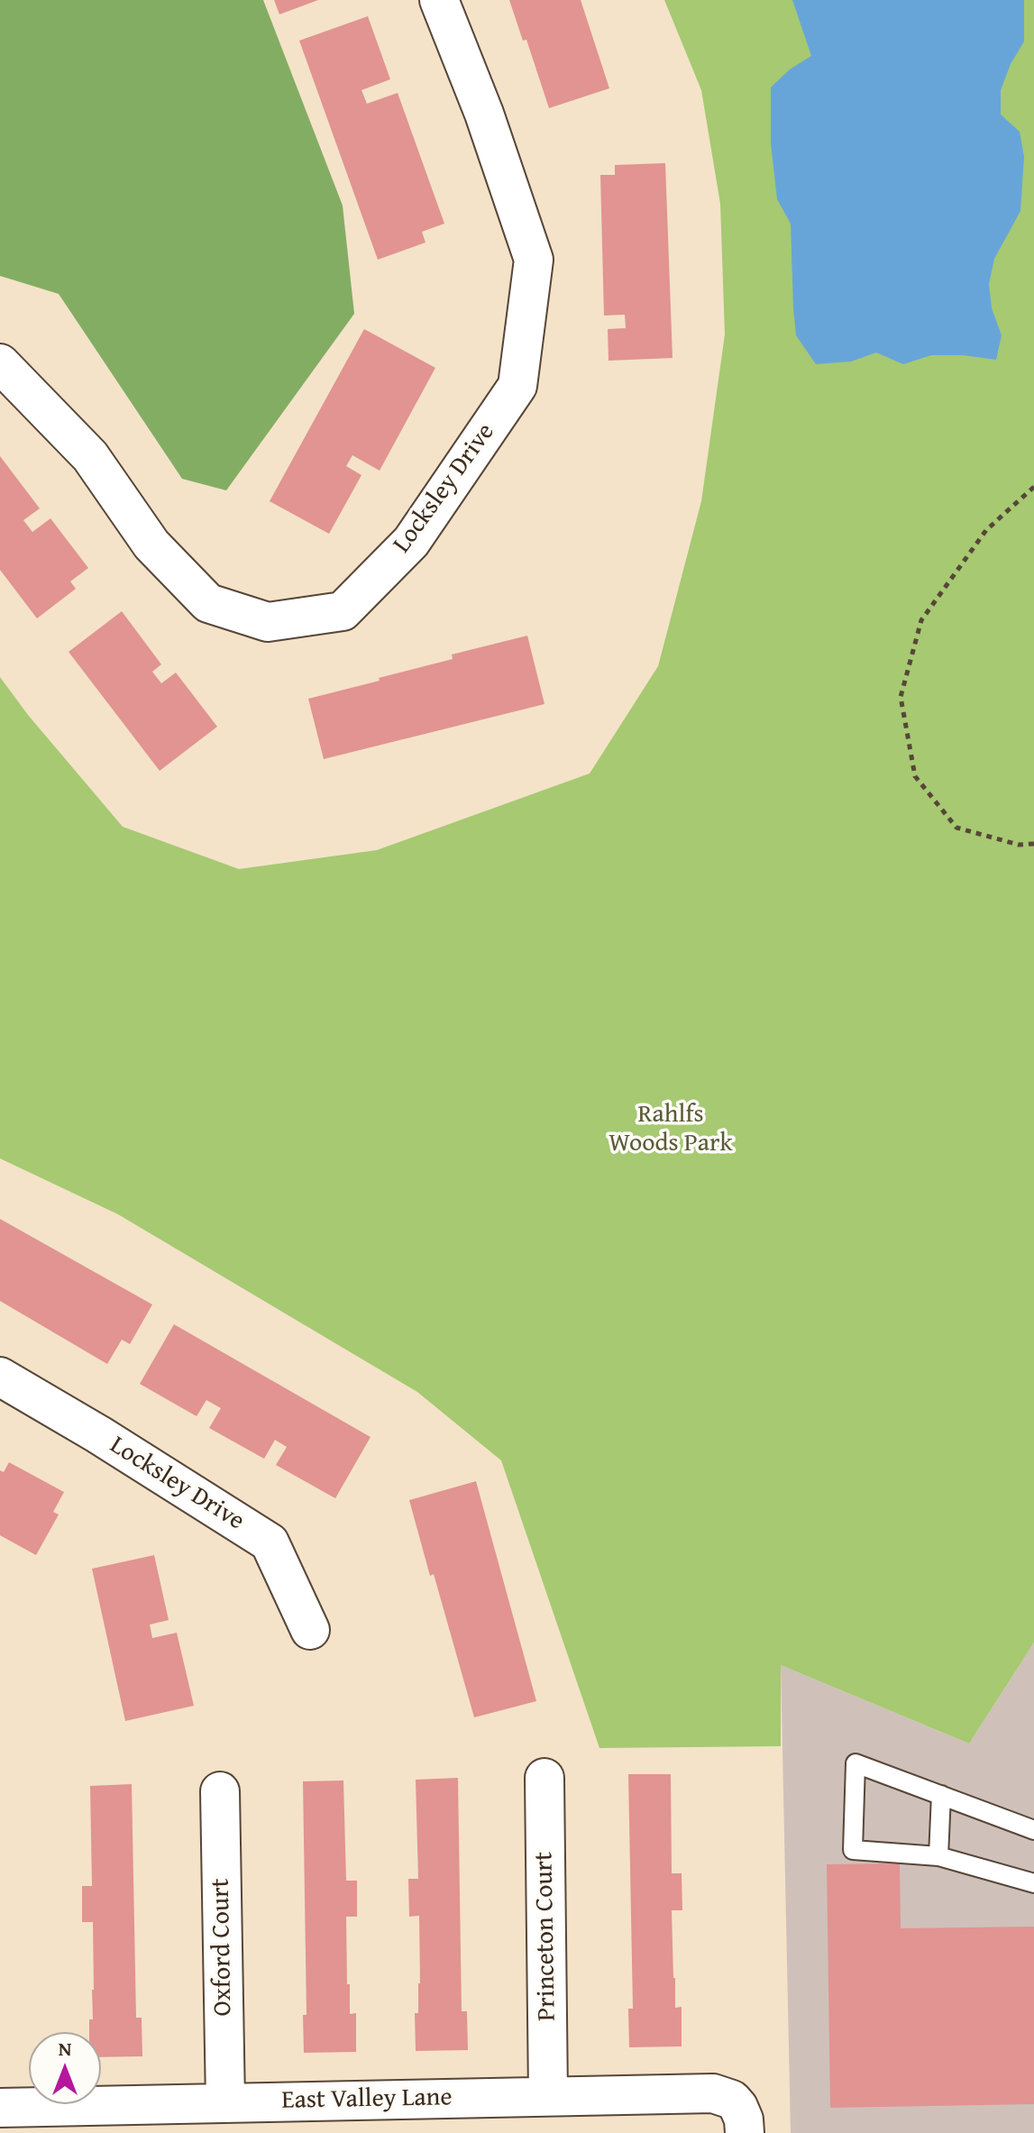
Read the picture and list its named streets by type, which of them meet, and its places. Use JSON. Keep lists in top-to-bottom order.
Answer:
{
  "streets": {
    "street": [
      "Locksley Drive",
      "Princeton Court",
      "Oxford Court",
      "East Valley Lane"
    ]
  },
  "crossings": [
    ["Princeton Court", "East Valley Lane"],
    ["Oxford Court", "East Valley Lane"]
  ],
  "parks": ["Rahlfs Woods Park"],
  "north": "top"
}
